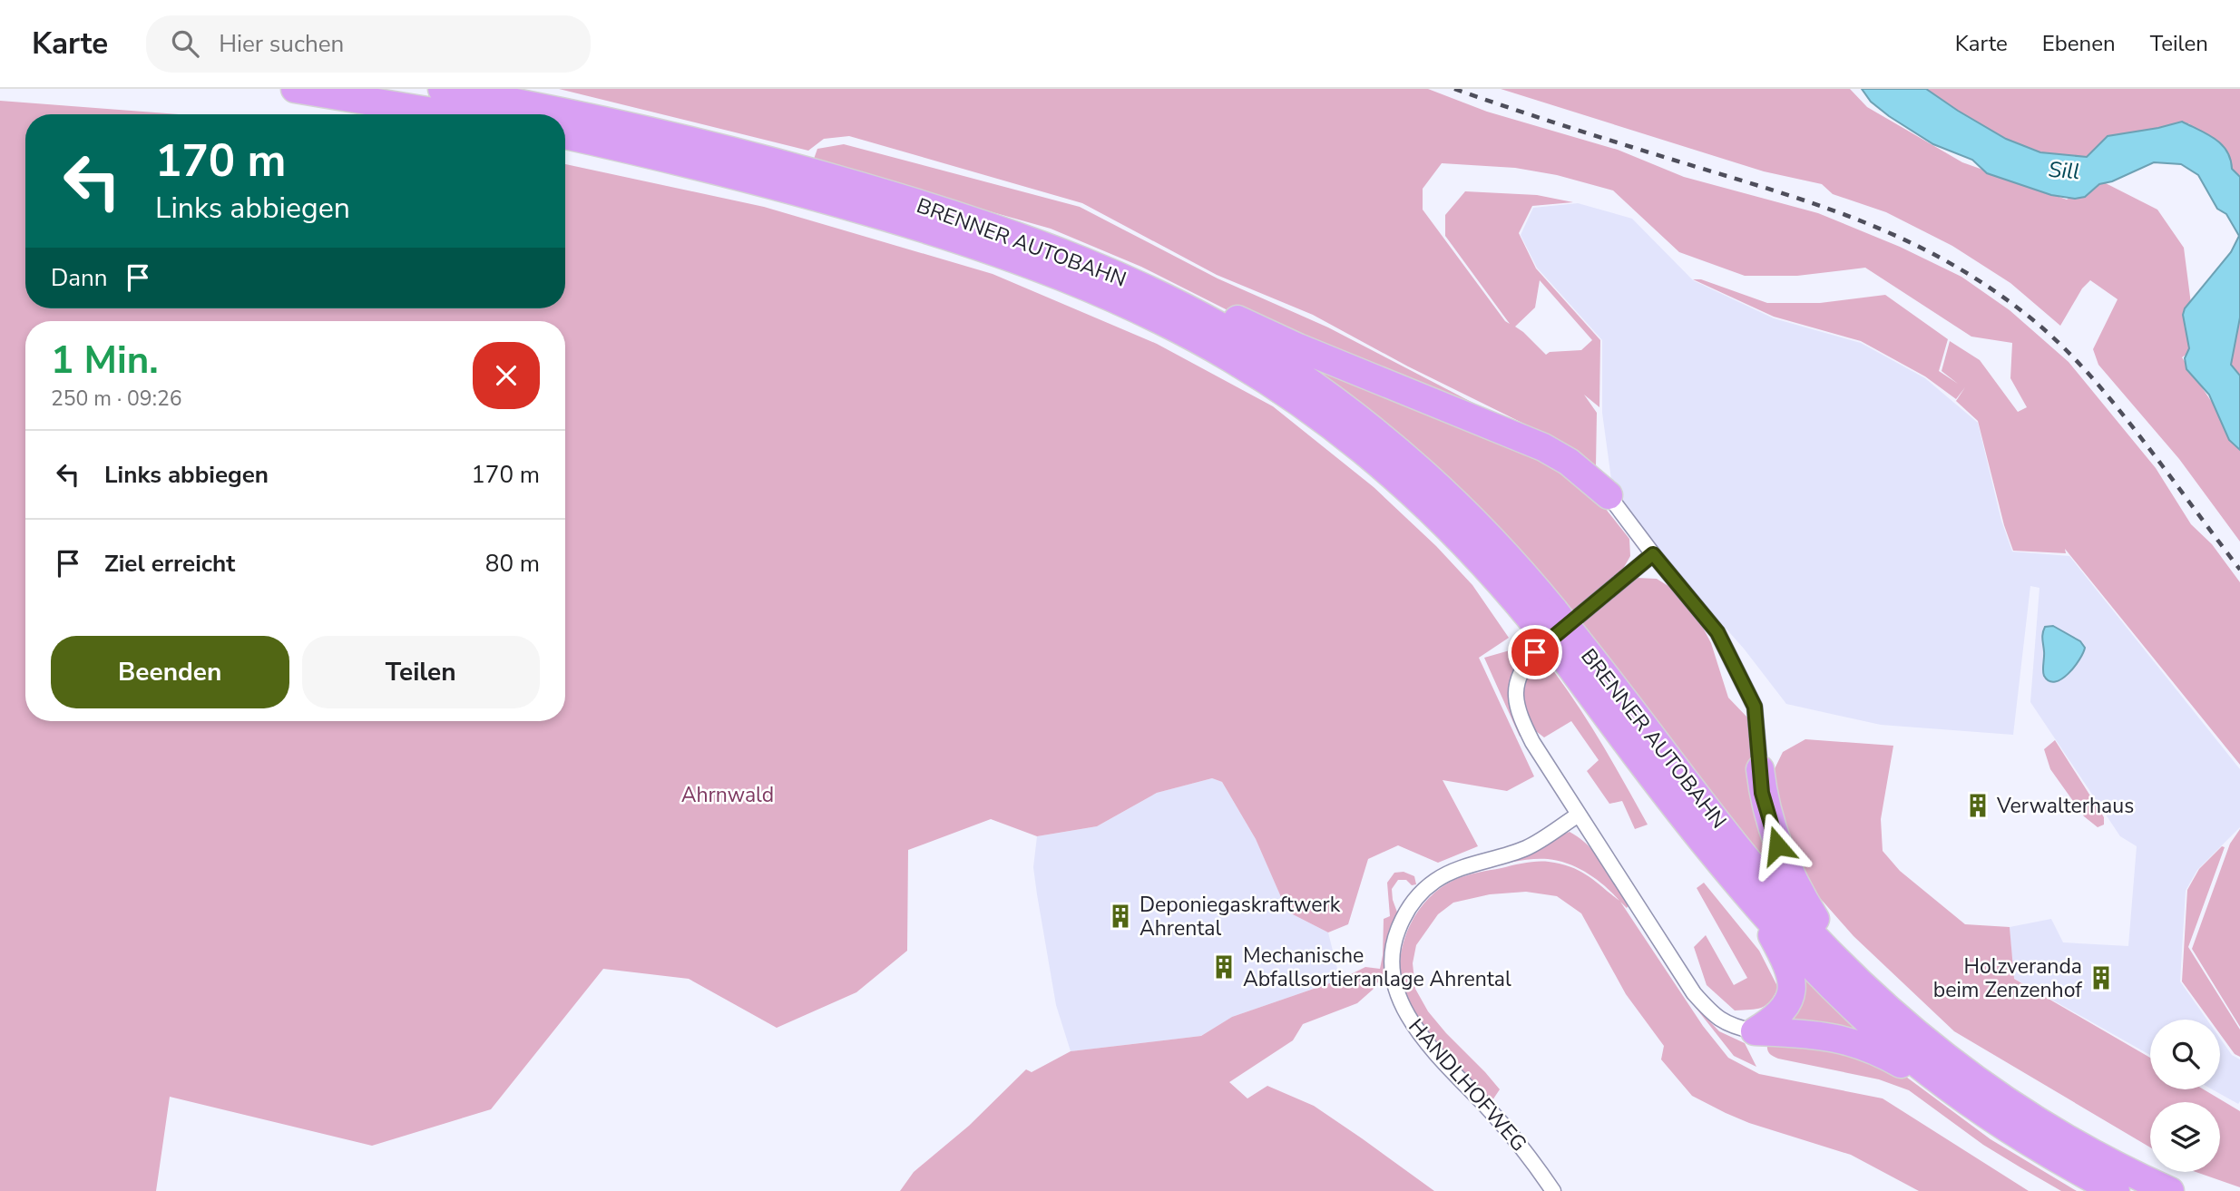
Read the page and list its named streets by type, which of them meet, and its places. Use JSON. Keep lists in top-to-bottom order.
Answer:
{
  "streets": {
    "highway": ["BRENNER AUTOBAHN"],
    "street": ["HANDLHOFWEG"]
  },
  "water": ["Sill"],
  "parks": ["Ahrnwald"],
  "places": {
    "building": [
      "Verwalterhaus",
      "Deponiegaskraftwerk Ahrental",
      "Mechanische Abfallsortieranlage Ahrental",
      "Holzveranda beim Zenzenhof"
    ]
  },
  "page": {
    "header": "Karte",
    "search": "Hier suchen",
    "nav": ["Karte", "Ebenen", "Teilen"],
    "turn": ["170 m", "Links abbiegen"],
    "then": "Dann",
    "heading": ["1 Min.", "250 m · 09:26"],
    "list": [
      {
        "name": "Links abbiegen",
        "value": "170 m"
      },
      {
        "name": "Ziel erreicht",
        "value": "80 m"
      }
    ],
    "buttons": ["Beenden", "Teilen"]
  }
}
